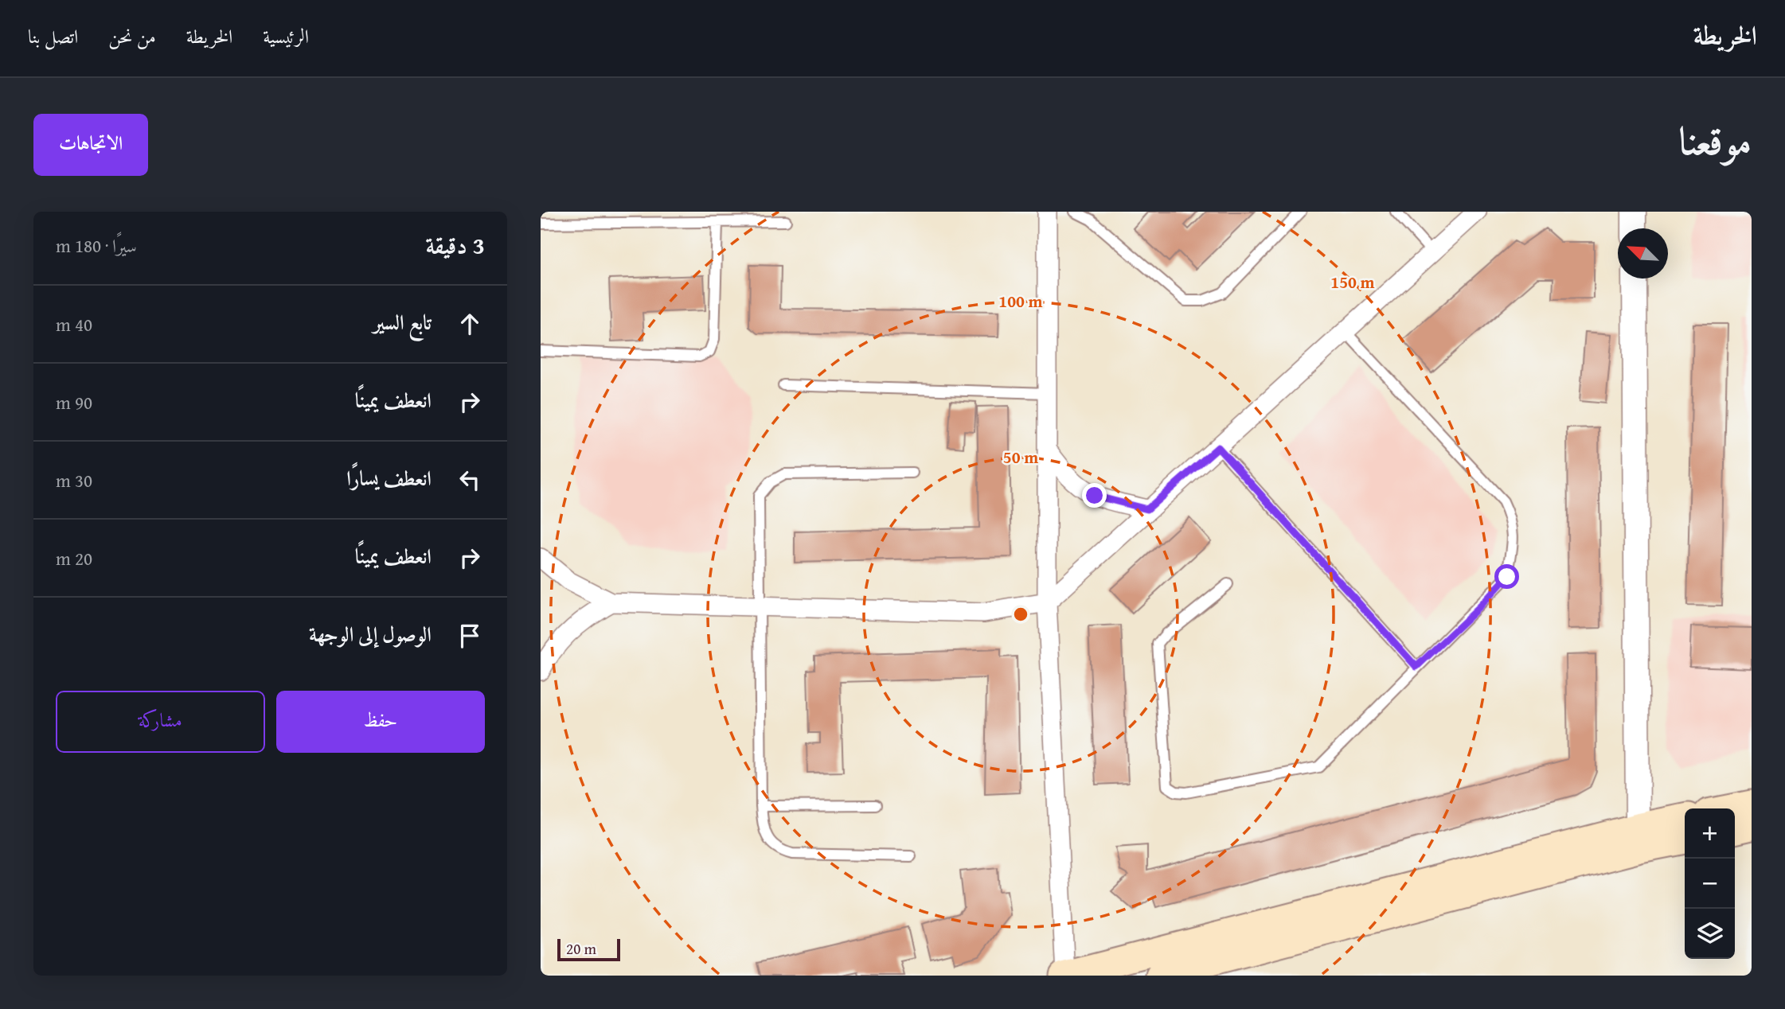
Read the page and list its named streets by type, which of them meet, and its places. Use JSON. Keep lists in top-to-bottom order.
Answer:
{
  "scale_bar": "20 m",
  "north": "top left",
  "page": {
    "header": "الخريطة",
    "nav": [
      "الرئيسية",
      "الخريطة",
      "من نحن",
      "اتصل بنا"
    ],
    "title": "موقعنا",
    "buttons": [
      "الاتجاهات",
      ["حفظ", "مشاركة"]
    ],
    "heading": ["3 دقيقة", "سيرًا · 180 m"],
    "list": [
      ["تابع السير", "40 m"],
      ["انعطف يمينًا", "90 m"],
      ["انعطف يسارًا", "30 m"],
      ["انعطف يمينًا", "20 m"],
      "الوصول إلى الوجهة"
    ],
    "map_buttons": ["+", "−"],
    "scale": "20 m"
  },
  "rings": ["150 m", "100 m", "50 m"]
}
